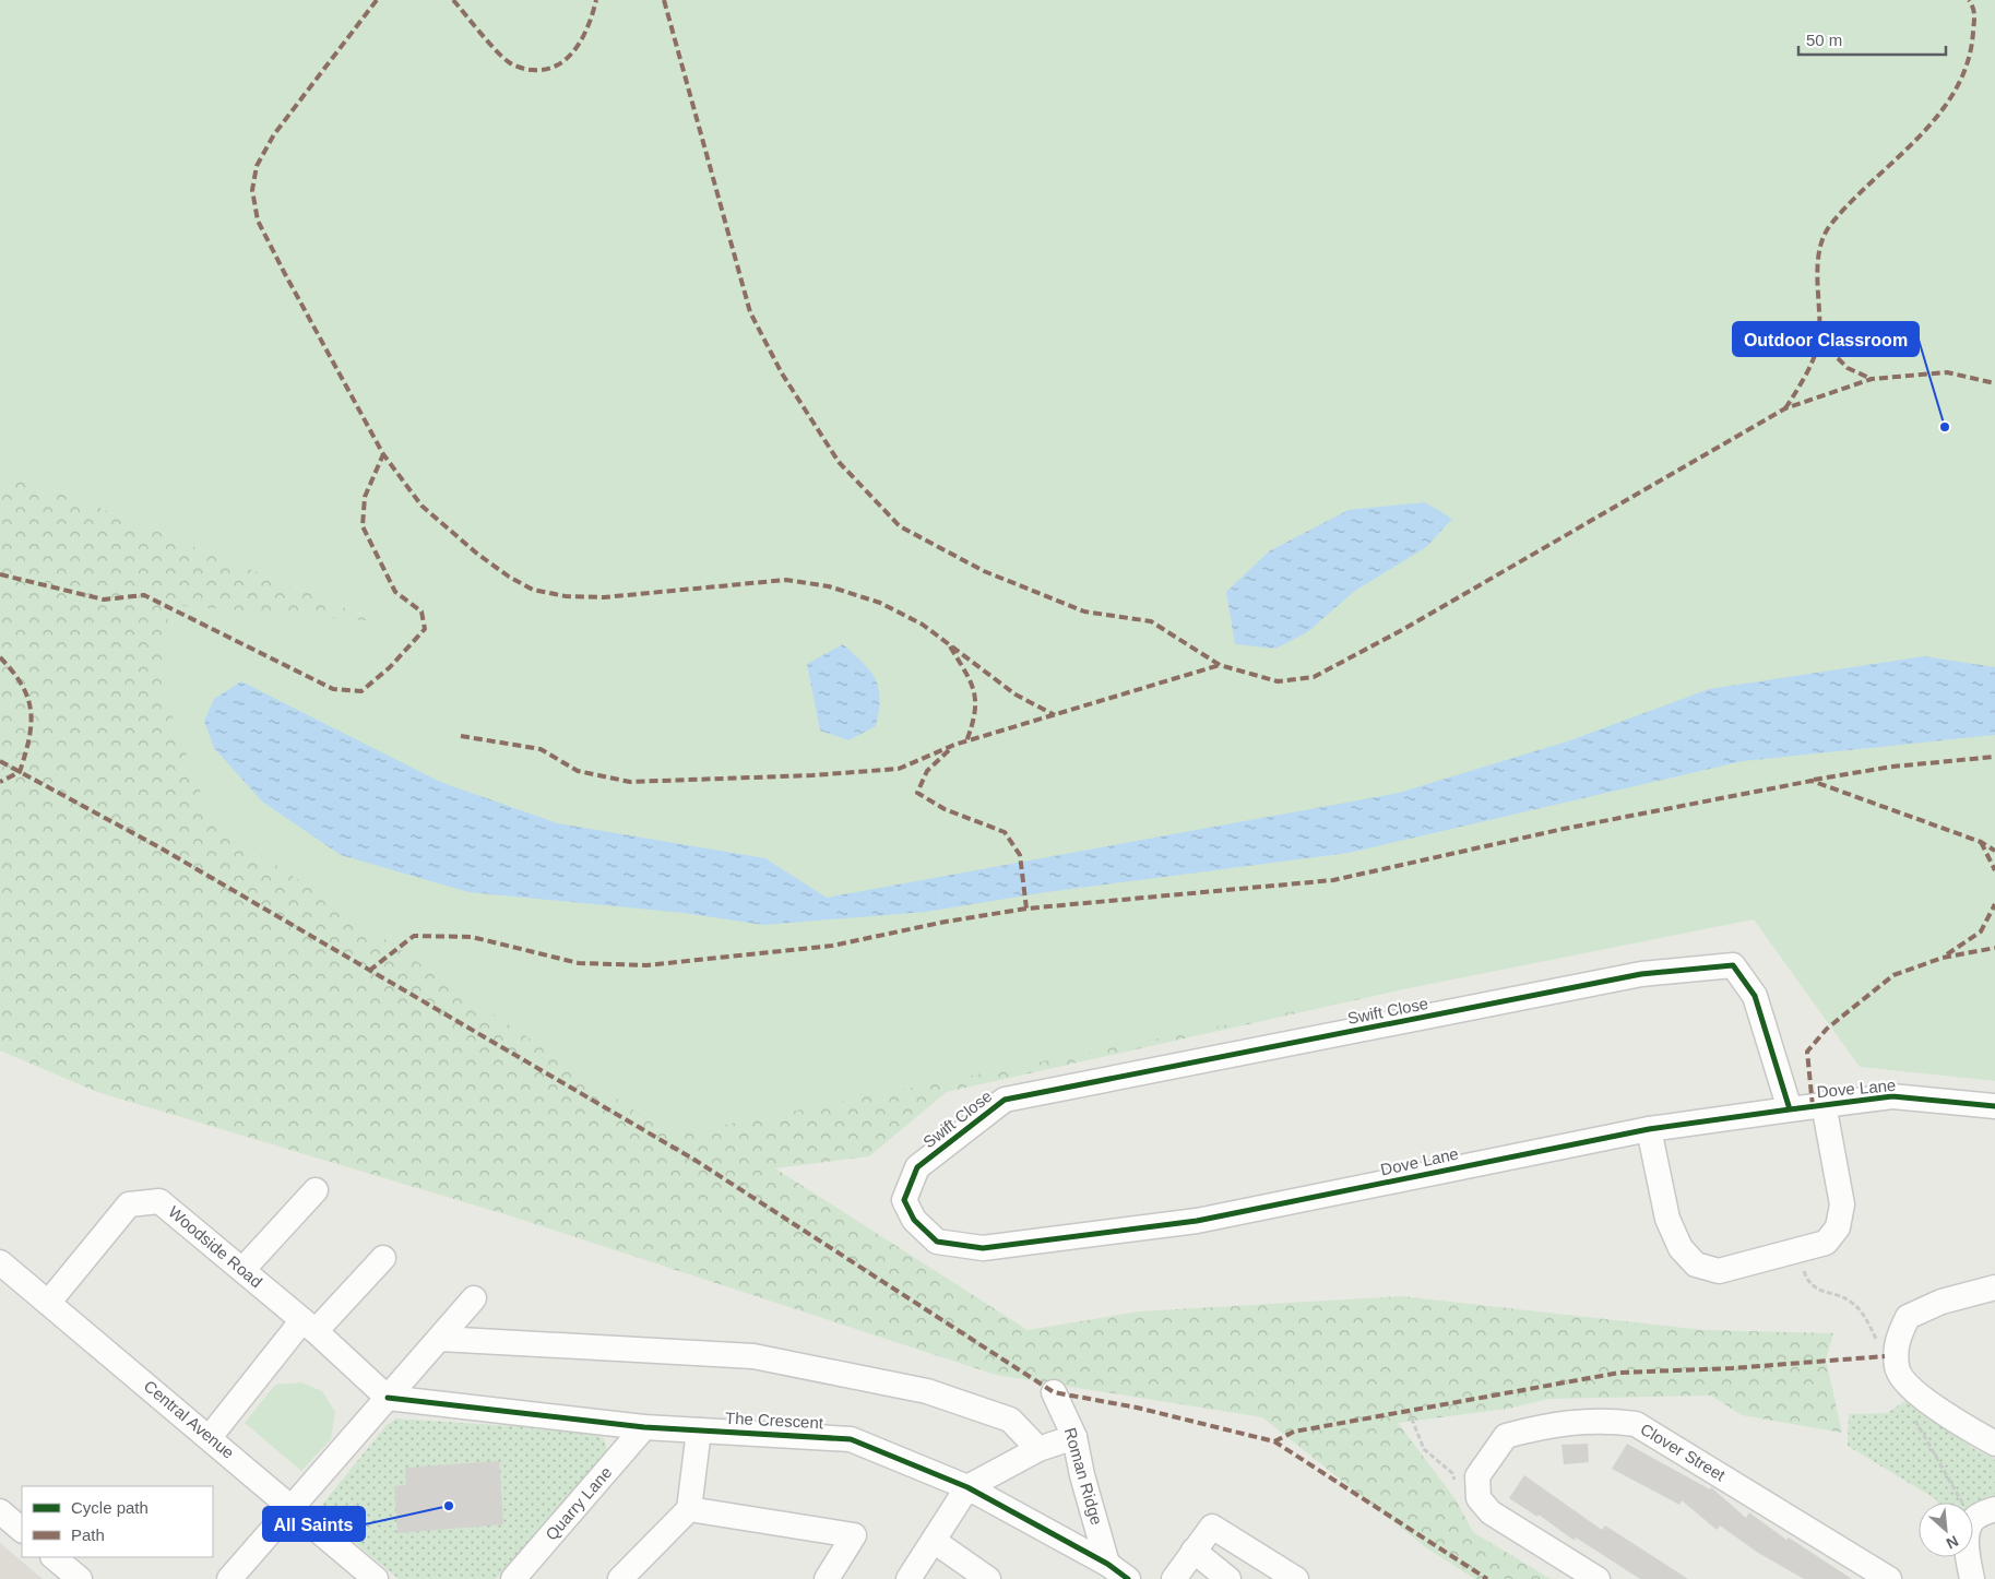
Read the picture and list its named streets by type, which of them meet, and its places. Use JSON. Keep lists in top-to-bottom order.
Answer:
{
  "streets": {
    "street": [
      "Swift Close",
      "Dove Lane",
      "Woodside Road",
      "Central Avenue",
      "The Crescent",
      "Clover Street",
      "Roman Ridge",
      "Quarry Lane"
    ]
  },
  "crossings": [
    ["Swift Close", "Dove Lane"],
    ["Woodside Road", "Central Avenue"],
    ["Woodside Road", "The Crescent"],
    ["The Crescent", "Roman Ridge"],
    ["The Crescent", "Quarry Lane"]
  ],
  "places": ["Outdoor Classroom", "All Saints"],
  "legend": ["Cycle path", "Path"],
  "scale_bar": "50 m",
  "north": "bottom right"
}
